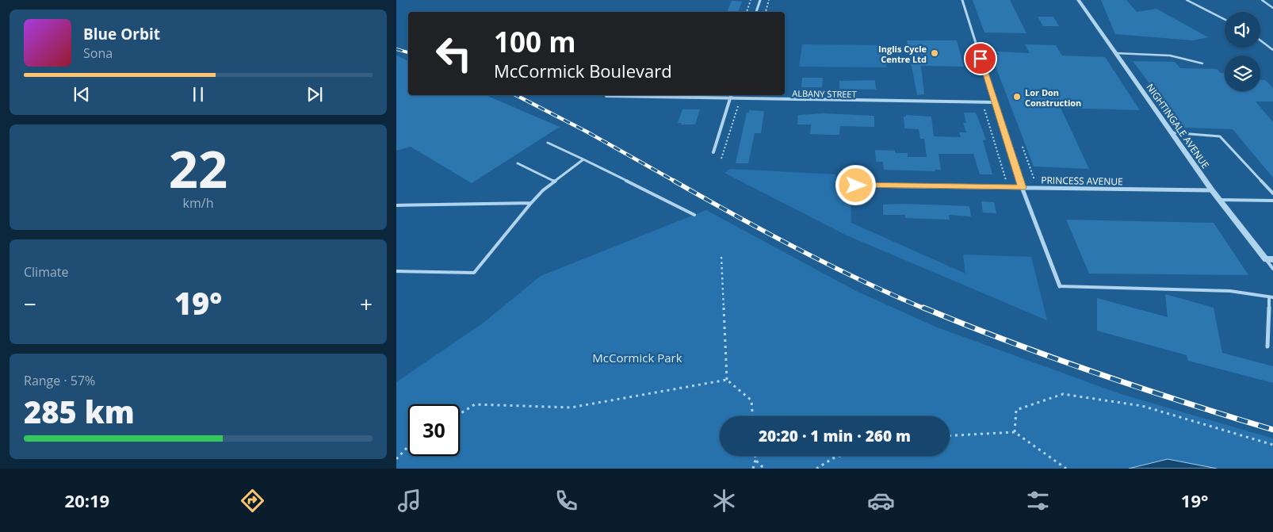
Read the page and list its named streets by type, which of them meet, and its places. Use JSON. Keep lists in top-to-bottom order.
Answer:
{
  "streets": {
    "street": ["ALBANY STREET", "NIGHTINGALE AVENUE", "PRINCESS AVENUE"]
  },
  "crossings": [
    ["NIGHTINGALE AVENUE", "PRINCESS AVENUE"]
  ],
  "parks": ["McCormick Park"],
  "places": ["Inglis Cycle Centre Ltd", "Lor Don Construction"],
  "page": {
    "turn": ["100 m", "McCormick Boulevard"],
    "song": ["Blue Orbit", "Sona"],
    "tile": [
      ["22", "km/h"],
      "Climate",
      ["Range · 57%", "285 km"]
    ],
    "heat": ["−", "19°", "+"],
    "limit": "30",
    "trip": "20:20 · 1 min · 260 m",
    "tabs": ["20:19", "19°"]
  }
}
